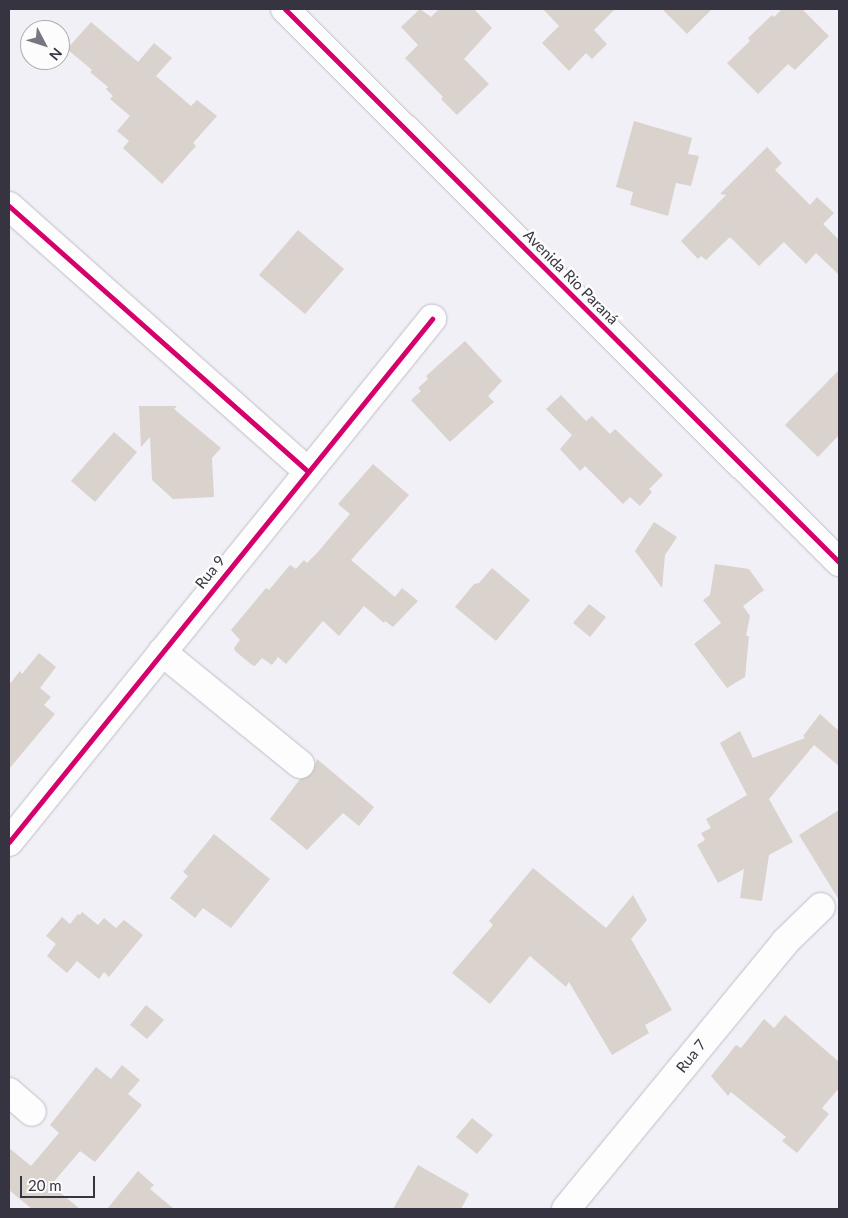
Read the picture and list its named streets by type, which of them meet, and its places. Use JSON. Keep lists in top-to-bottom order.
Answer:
{
  "streets": {
    "street": ["Avenida Rio Paraná", "Rua 9", "Rua 7"]
  },
  "scale_bar": "20 m",
  "north": "bottom right"
}
